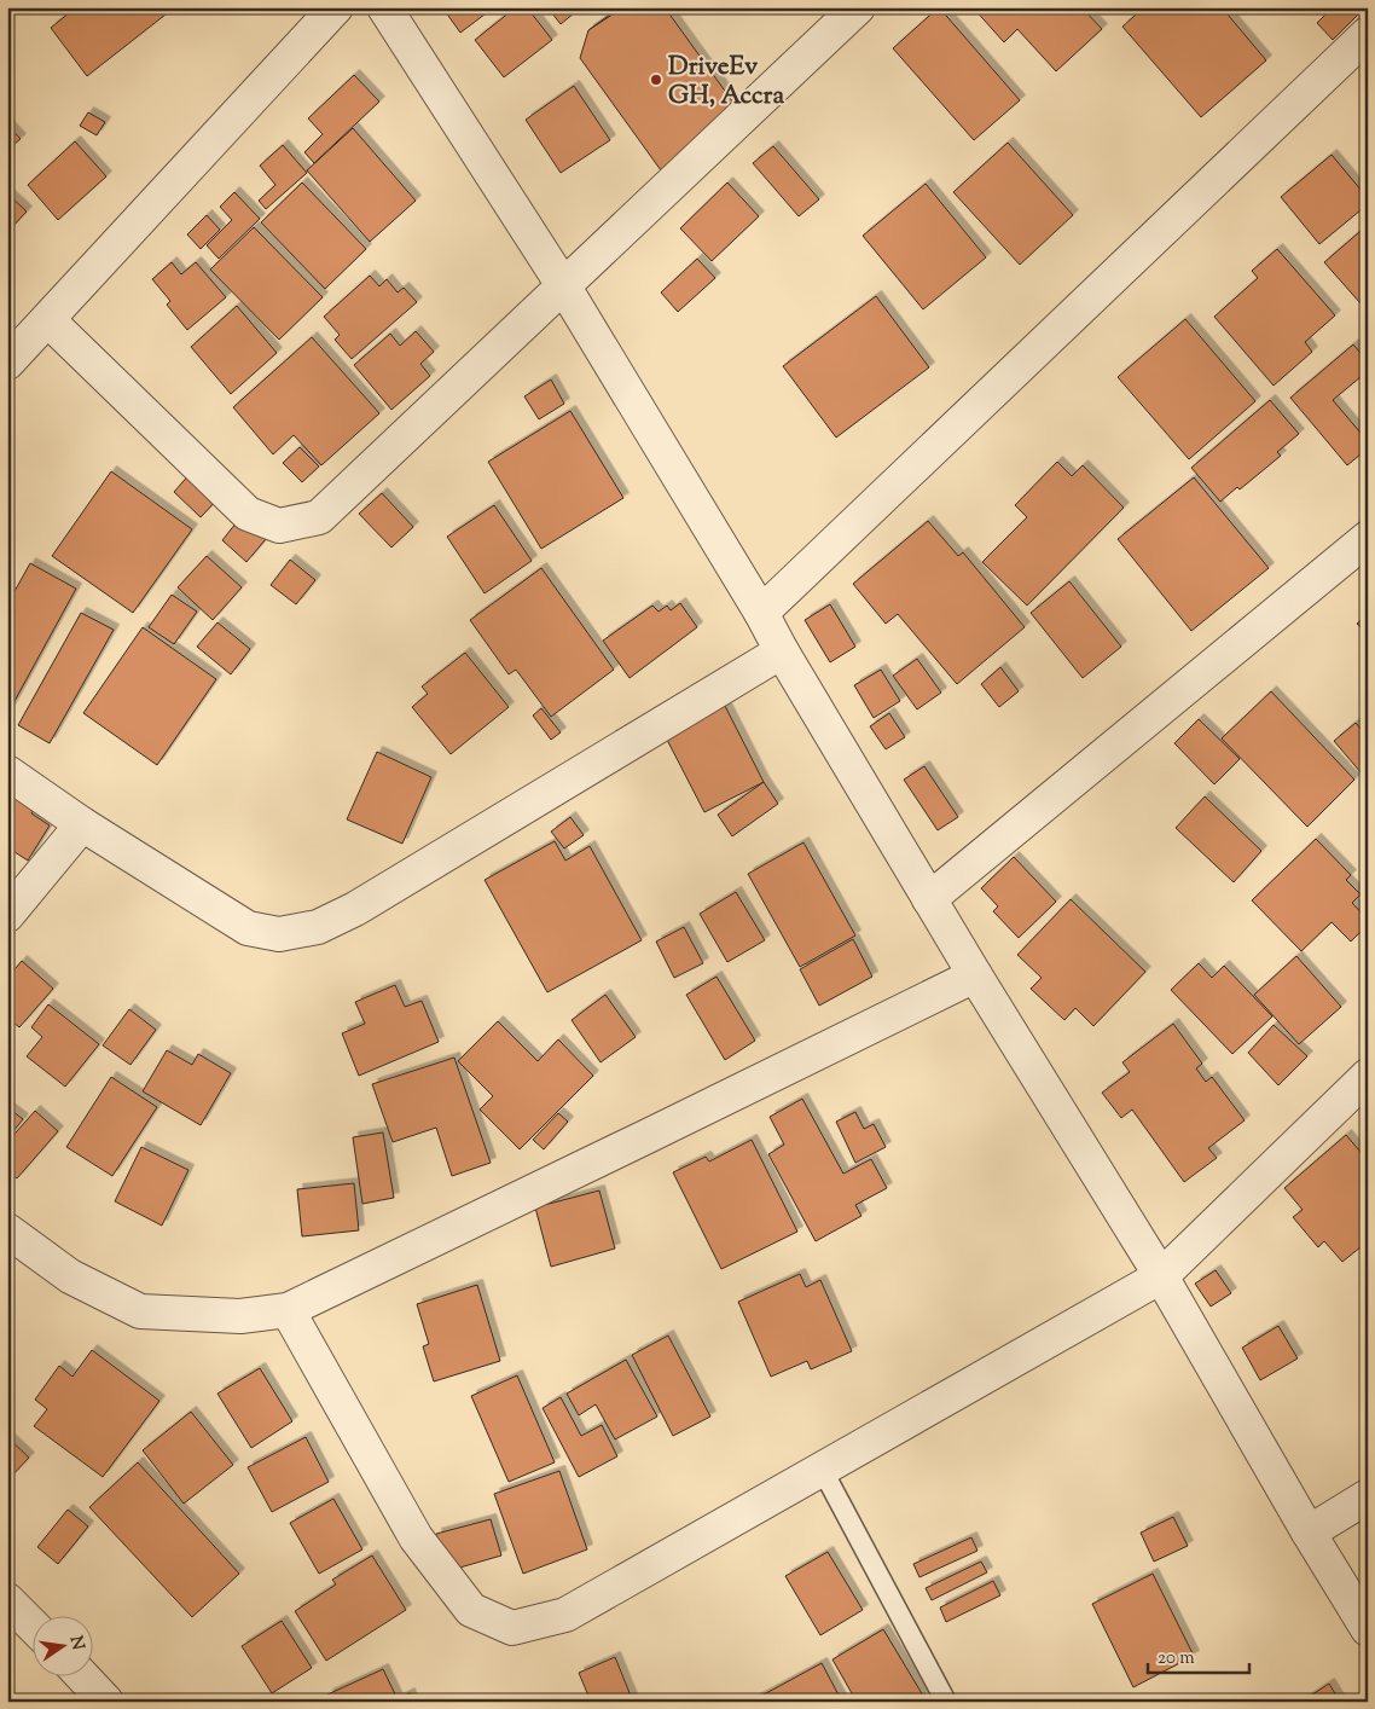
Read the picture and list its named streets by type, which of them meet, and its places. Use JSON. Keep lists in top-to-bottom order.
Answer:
{
  "places": ["DriveEv GH, Accra"],
  "scale_bar": "20 m",
  "north": "right"
}
